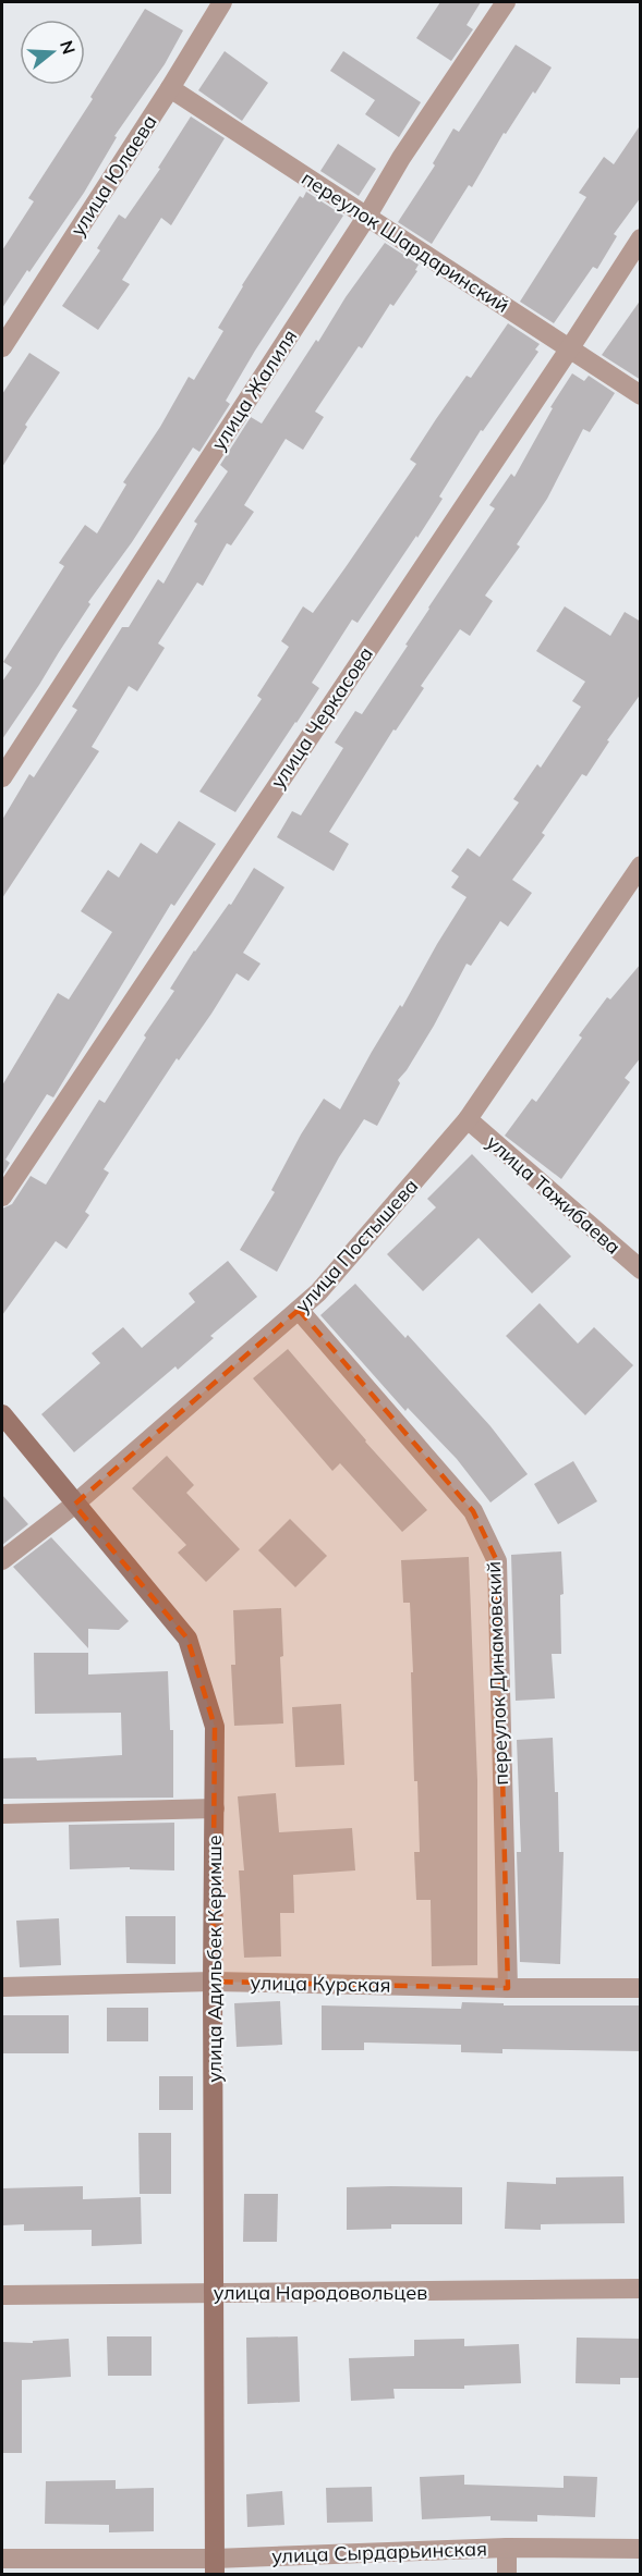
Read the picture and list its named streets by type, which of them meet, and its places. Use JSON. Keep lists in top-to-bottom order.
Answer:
{
  "streets": {
    "street": [
      "улица Юлаева",
      "переулок Шардаринский",
      "улица Жалиля",
      "улица Черкасова",
      "улица Тажибаева",
      "улица Постышева",
      "переулок Динамовский",
      "улица Адильбек Керимше",
      "улица Курская",
      "улица Народовольцев",
      "улица Сырдарьинская"
    ]
  },
  "crossings": [
    ["улица Юлаева", "переулок Шардаринский"],
    ["переулок Шардаринский", "улица Жалиля"],
    ["переулок Шардаринский", "улица Черкасова"],
    ["улица Тажибаева", "улица Постышева"],
    ["улица Постышева", "переулок Динамовский"],
    ["улица Постышева", "улица Адильбек Керимше"],
    ["переулок Динамовский", "улица Курская"],
    ["улица Адильбек Керимше", "улица Курская"],
    ["улица Адильбек Керимше", "улица Народовольцев"],
    ["улица Адильбек Керимше", "улица Сырдарьинская"]
  ],
  "north": "right"
}
